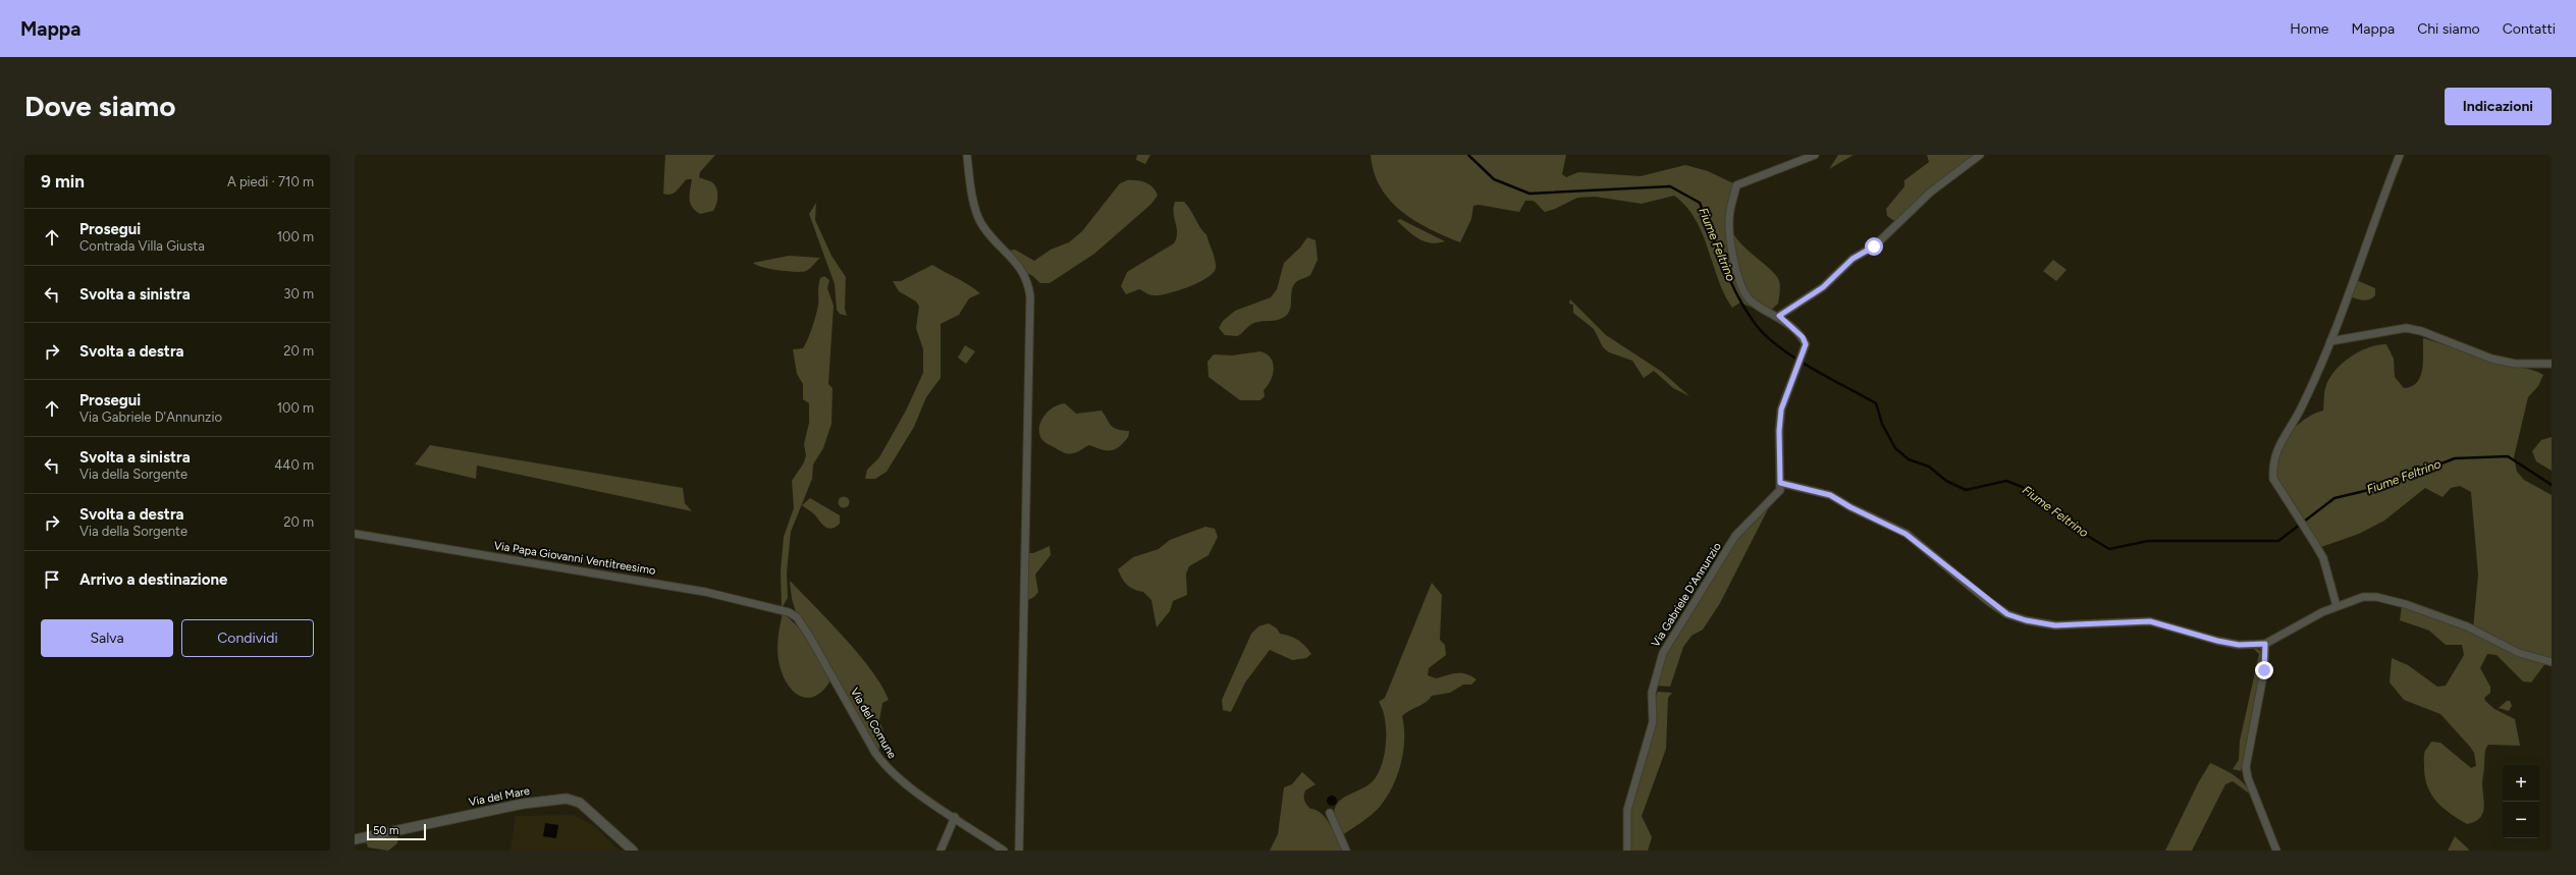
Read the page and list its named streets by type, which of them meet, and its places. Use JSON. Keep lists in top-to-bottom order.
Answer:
{
  "streets": {
    "street": [
      "Via Papa Giovanni Ventitreesimo",
      "Via Gabriele D'Annunzio",
      "Via del Comune",
      "Via del Mare"
    ]
  },
  "crossings": [
    ["Via Papa Giovanni Ventitreesimo", "Via del Comune"]
  ],
  "water": ["Fiume Feltrino"],
  "scale_bar": "50 m",
  "page": {
    "header": "Mappa",
    "nav": [
      "Home",
      "Mappa",
      "Chi siamo",
      "Contatti"
    ],
    "buttons": [
      "Indicazioni",
      ["Salva", "Condividi"]
    ],
    "title": "Dove siamo",
    "heading": ["9 min", "A piedi · 710 m"],
    "list": [
      ["Prosegui", "Contrada Villa Giusta", "100 m"],
      ["Svolta a sinistra", "30 m"],
      ["Svolta a destra", "20 m"],
      ["Prosegui", "Via Gabriele D'Annunzio", "100 m"],
      ["Svolta a sinistra", "Via della Sorgente", "440 m"],
      ["Svolta a destra", "Via della Sorgente", "20 m"],
      "Arrivo a destinazione"
    ],
    "map_buttons": ["+", "−"],
    "scale": "50 m"
  }
}
